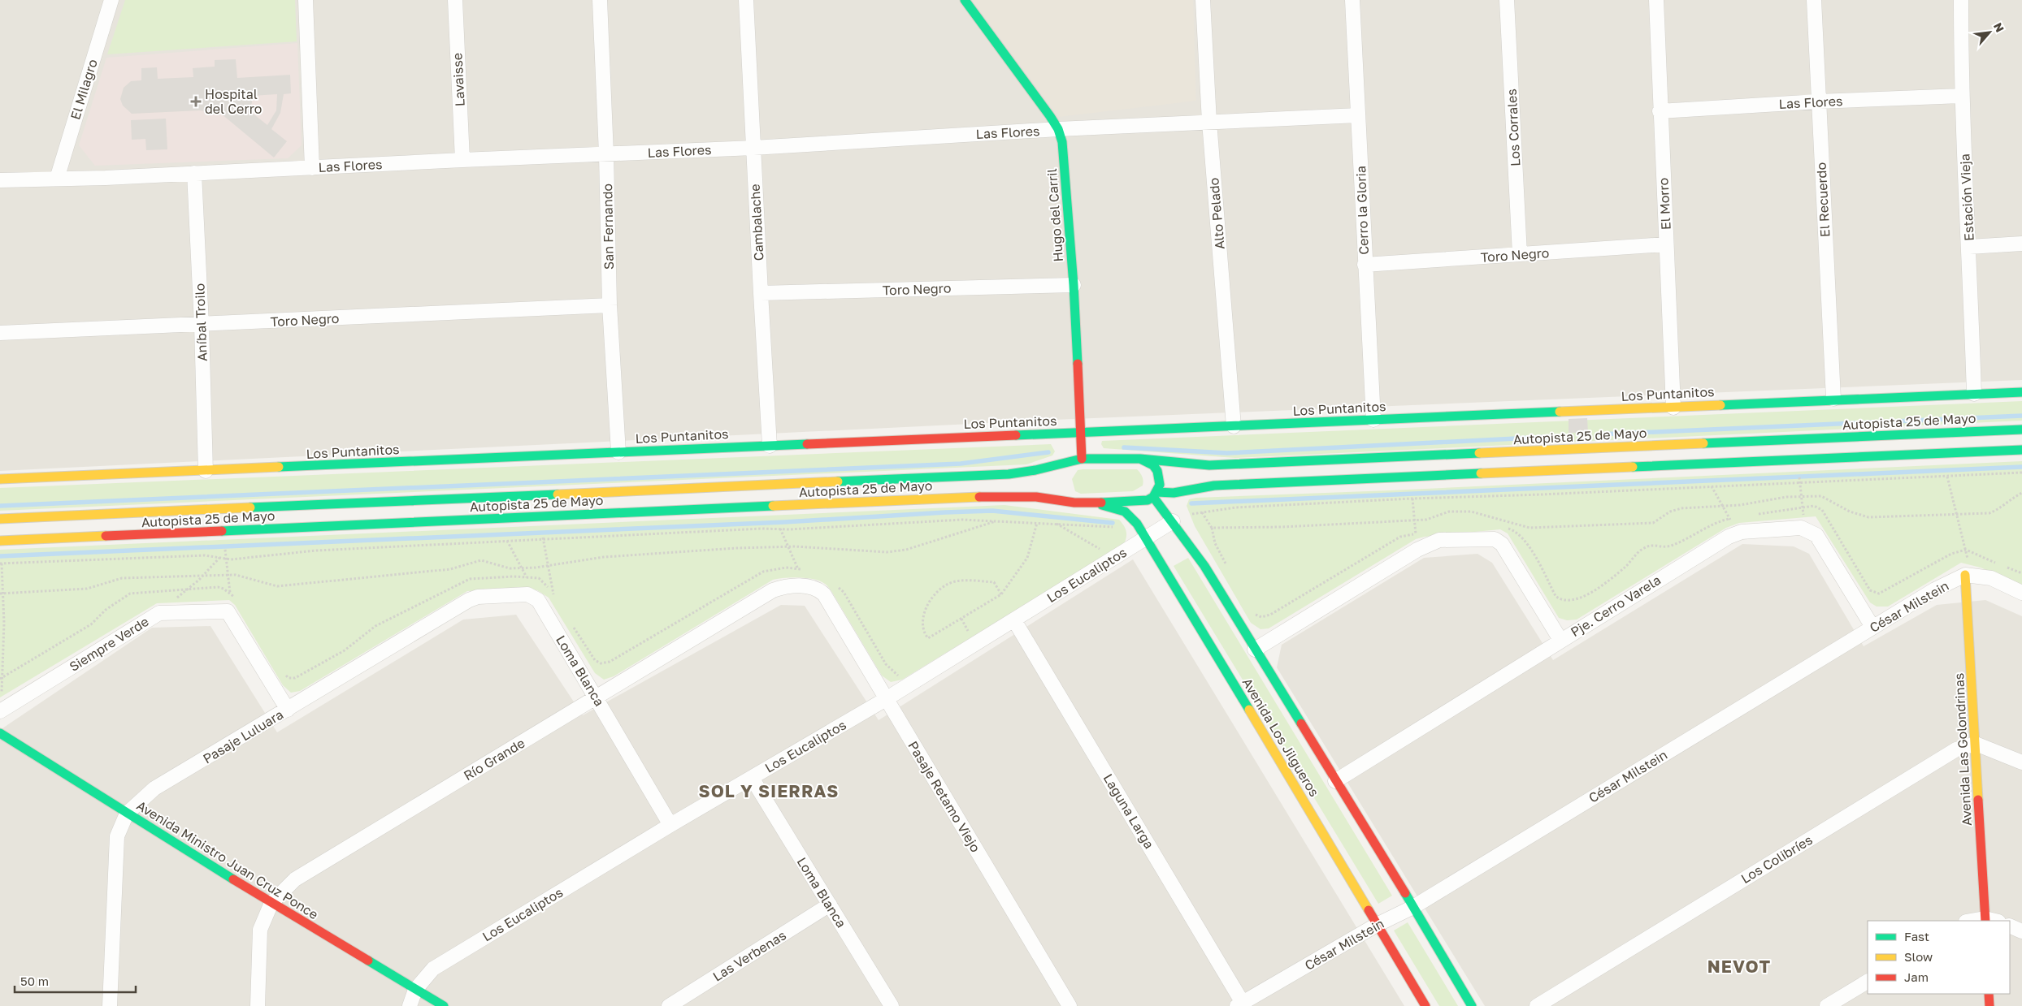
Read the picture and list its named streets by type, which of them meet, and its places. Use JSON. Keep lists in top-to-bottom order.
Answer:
{
  "streets": {
    "street": [
      "Lavaisse",
      "El Milagro",
      "Las Flores",
      "Los Corrales",
      "Estación Vieja",
      "El Recuerdo",
      "El Morro",
      "Cerro la Gloria",
      "Alto Pelado",
      "Hugo del Carril",
      "Cambalache",
      "San Fernando",
      "Toro Negro",
      "Aníbal Troilo",
      "Los Puntanitos",
      "Autopista 25 de Mayo",
      "Los Eucaliptos",
      "Pje. Cerro Varela",
      "César Milstein",
      "Siempre Verde",
      "Loma Blanca",
      "Pasaje Luluara",
      "Avenida Los Jilgueros",
      "Avenida Las Golondrinas",
      "Río Grande",
      "Pasaje Retamo Viejo",
      "Laguna Larga",
      "Los Colibríes",
      "Avenida Ministro Juan Cruz Ponce",
      "Las Verbenas"
    ]
  },
  "crossings": [
    ["Lavaisse", "Las Flores"],
    ["El Milagro", "Las Flores"],
    ["Las Flores", "Estación Vieja"],
    ["Las Flores", "El Recuerdo"],
    ["Las Flores", "El Morro"],
    ["Las Flores", "Cerro la Gloria"],
    ["Las Flores", "Alto Pelado"],
    ["Las Flores", "Hugo del Carril"],
    ["Las Flores", "Cambalache"],
    ["Las Flores", "San Fernando"],
    ["Las Flores", "Aníbal Troilo"],
    ["Los Corrales", "Toro Negro"],
    ["Estación Vieja", "Los Puntanitos"],
    ["El Recuerdo", "Los Puntanitos"],
    ["El Morro", "Toro Negro"],
    ["El Morro", "Los Puntanitos"],
    ["Cerro la Gloria", "Toro Negro"],
    ["Cerro la Gloria", "Los Puntanitos"],
    ["Alto Pelado", "Los Puntanitos"],
    ["Hugo del Carril", "Toro Negro"],
    ["Hugo del Carril", "Los Puntanitos"],
    ["Hugo del Carril", "Autopista 25 de Mayo"],
    ["Cambalache", "Toro Negro"],
    ["Cambalache", "Los Puntanitos"],
    ["San Fernando", "Toro Negro"],
    ["San Fernando", "Los Puntanitos"],
    ["Toro Negro", "Aníbal Troilo"],
    ["Aníbal Troilo", "Los Puntanitos"],
    ["Autopista 25 de Mayo", "Avenida Los Jilgueros"],
    ["Los Eucaliptos", "Loma Blanca"],
    ["Los Eucaliptos", "Avenida Los Jilgueros"],
    ["Los Eucaliptos", "Pasaje Retamo Viejo"],
    ["Los Eucaliptos", "Laguna Larga"],
    ["Los Eucaliptos", "Avenida Ministro Juan Cruz Ponce"],
    ["Pje. Cerro Varela", "Avenida Los Jilgueros"],
    ["César Milstein", "Avenida Los Jilgueros"],
    ["César Milstein", "Avenida Las Golondrinas"],
    ["César Milstein", "Laguna Larga"],
    ["Loma Blanca", "Pasaje Luluara"],
    ["Loma Blanca", "Río Grande"],
    ["Loma Blanca", "Las Verbenas"],
    ["Pasaje Luluara", "Avenida Ministro Juan Cruz Ponce"],
    ["Avenida Las Golondrinas", "Los Colibríes"],
    ["Río Grande", "Pasaje Retamo Viejo"],
    ["Río Grande", "Avenida Ministro Juan Cruz Ponce"]
  ],
  "districts": ["SOL Y SIERRAS", "NEVOT"],
  "places": {
    "health": ["Hospital del Cerro"]
  },
  "legend": ["Fast", "Slow", "Jam"],
  "scale_bar": "50 m",
  "north": "top right"
}
